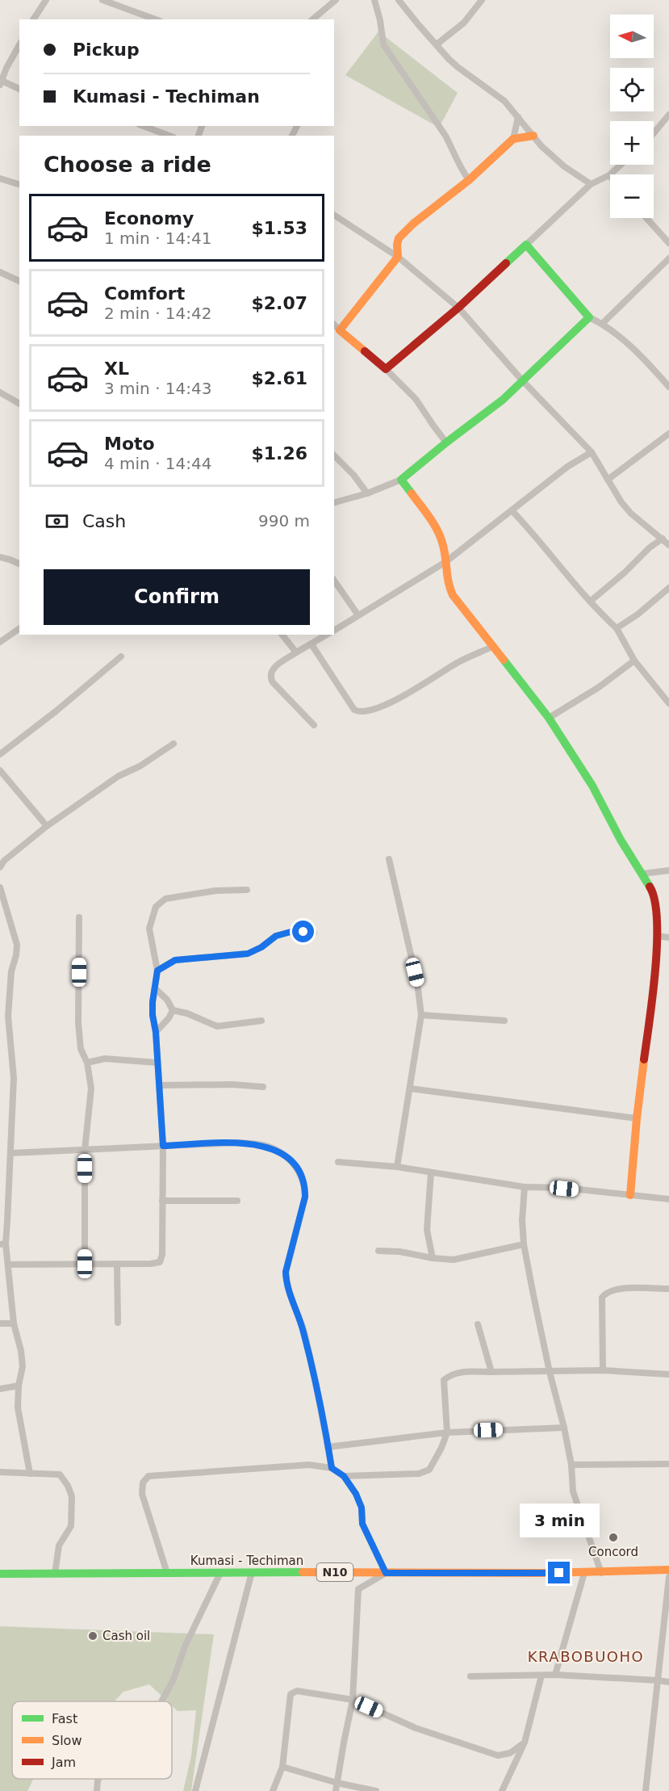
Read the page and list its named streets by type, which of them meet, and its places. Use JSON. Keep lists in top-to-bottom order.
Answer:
{
  "streets": {
    "main road": ["Kumasi - Techiman", "N10"]
  },
  "districts": ["KRABOBUOHO"],
  "places": ["Concord", "Cash oil"],
  "legend": ["Fast", "Slow", "Jam"],
  "north": "left",
  "page": {
    "map_buttons": ["+", "−"],
    "banner": ["Pickup", "Kumasi - Techiman"],
    "heading": "Choose a ride",
    "list": [
      {
        "name": "Economy",
        "note": "1 min · 14:41",
        "value": "$1.53"
      },
      {
        "name": "Comfort",
        "note": "2 min · 14:42",
        "value": "$2.07"
      },
      {
        "name": "XL",
        "note": "3 min · 14:43",
        "value": "$2.61"
      },
      {
        "name": "Moto",
        "note": "4 min · 14:44",
        "value": "$1.26"
      }
    ],
    "pay": ["Cash", "990 m"],
    "buttons": "Confirm",
    "bubble": "3 min"
  }
}
